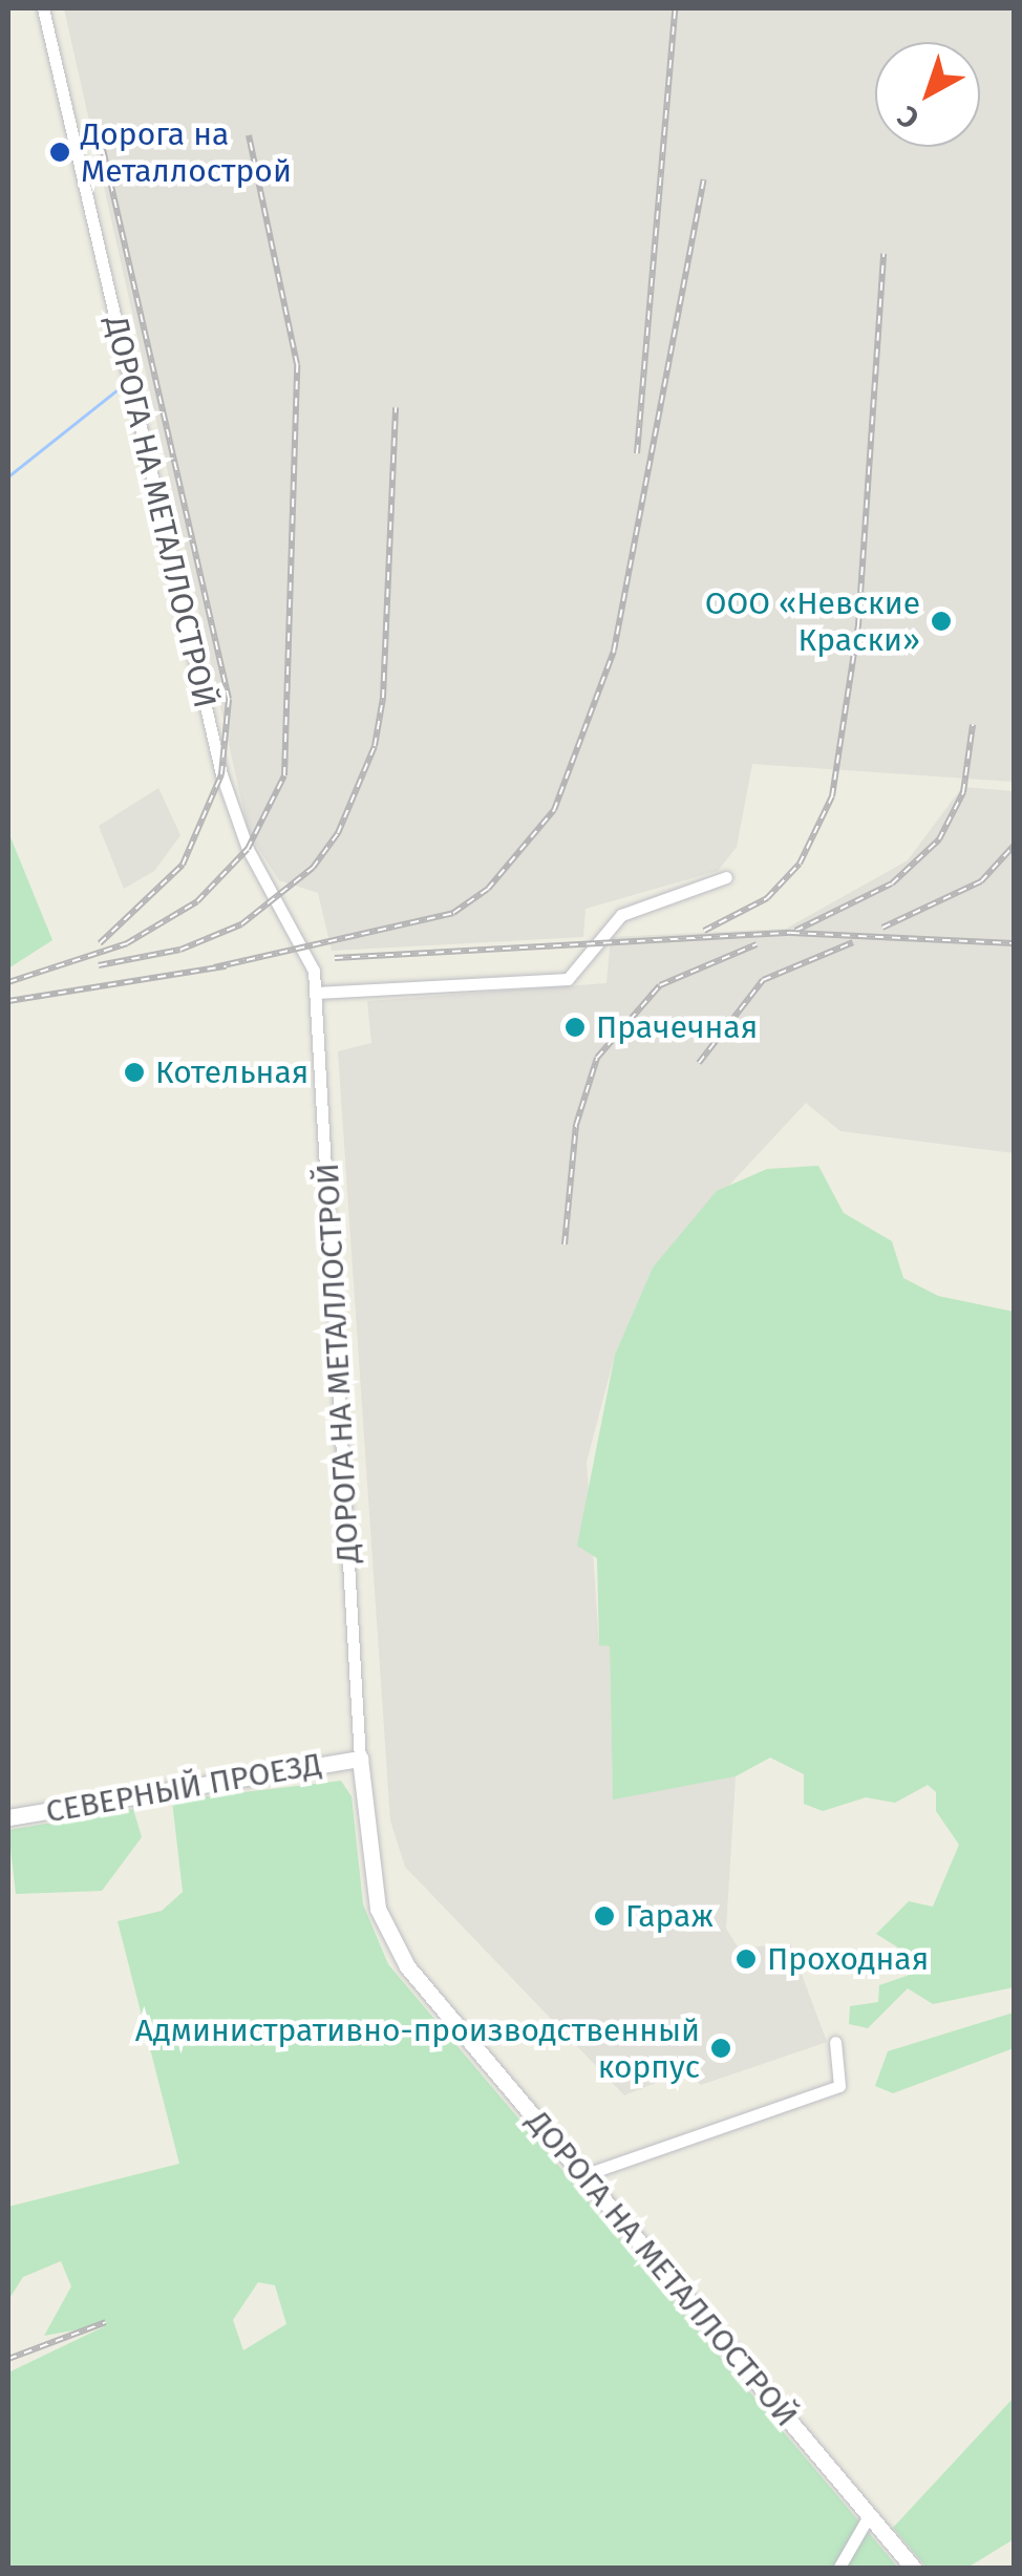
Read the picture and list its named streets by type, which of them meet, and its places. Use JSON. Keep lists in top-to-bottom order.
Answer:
{
  "streets": {
    "street": ["ДОРОГА НА МЕТАЛЛОСТРОЙ", "СЕВЕРНЫЙ ПРОЕЗД"]
  },
  "crossings": [
    ["ДОРОГА НА МЕТАЛЛОСТРОЙ", "СЕВЕРНЫЙ ПРОЕЗД"]
  ],
  "places": [
    "Дорога на Металлострой",
    "ООО «Невские Краски»",
    "Прачечная",
    "Котельная",
    "Гараж",
    "Проходная",
    "Административно-производственный корпус"
  ],
  "north": "bottom left"
}
